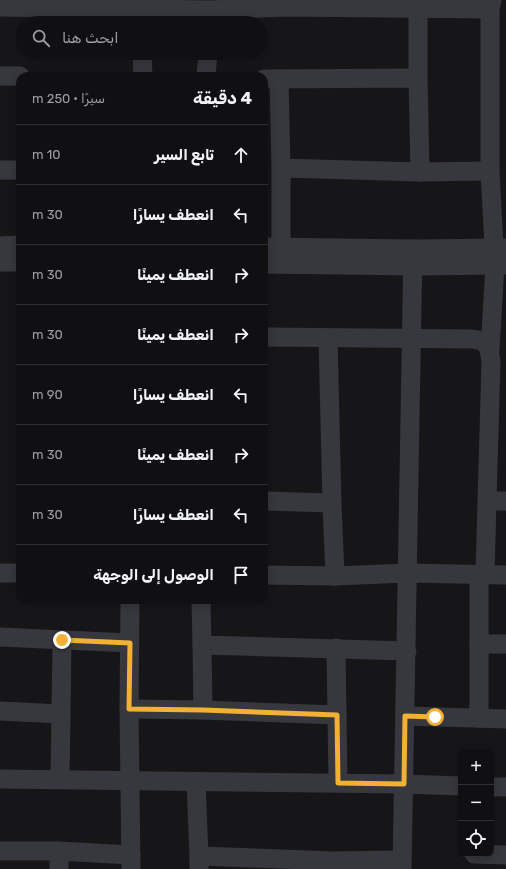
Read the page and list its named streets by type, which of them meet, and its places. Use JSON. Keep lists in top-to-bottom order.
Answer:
{
  "page": {
    "search": "ابحث هنا",
    "heading": ["4 دقيقة", "سيرًا · 250 m"],
    "list": [
      ["تابع السير", "10 m"],
      ["انعطف يسارًا", "30 m"],
      ["انعطف يمينًا", "30 m"],
      ["انعطف يمينًا", "30 m"],
      ["انعطف يسارًا", "90 m"],
      ["انعطف يمينًا", "30 m"],
      ["انعطف يسارًا", "30 m"],
      "الوصول إلى الوجهة"
    ],
    "map_buttons": ["+", "−"]
  }
}
